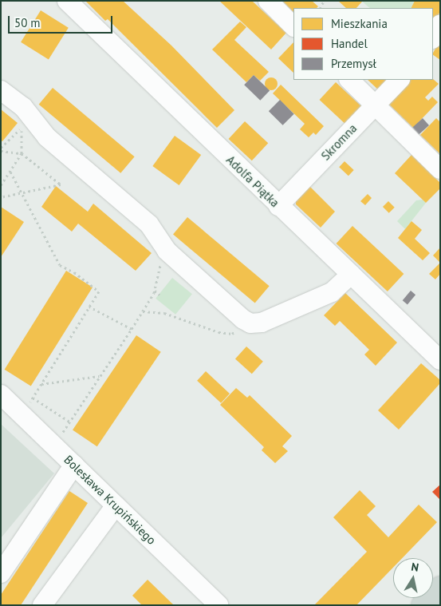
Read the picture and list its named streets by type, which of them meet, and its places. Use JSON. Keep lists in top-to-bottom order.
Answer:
{
  "streets": {
    "street": ["Skromna", "Adolfa Piątka", "Bolesława Krupińskiego"]
  },
  "crossings": [
    ["Skromna", "Adolfa Piątka"]
  ],
  "legend": ["Mieszkania", "Handel", "Przemysł"],
  "scale_bar": "50 m",
  "north": "top"
}
